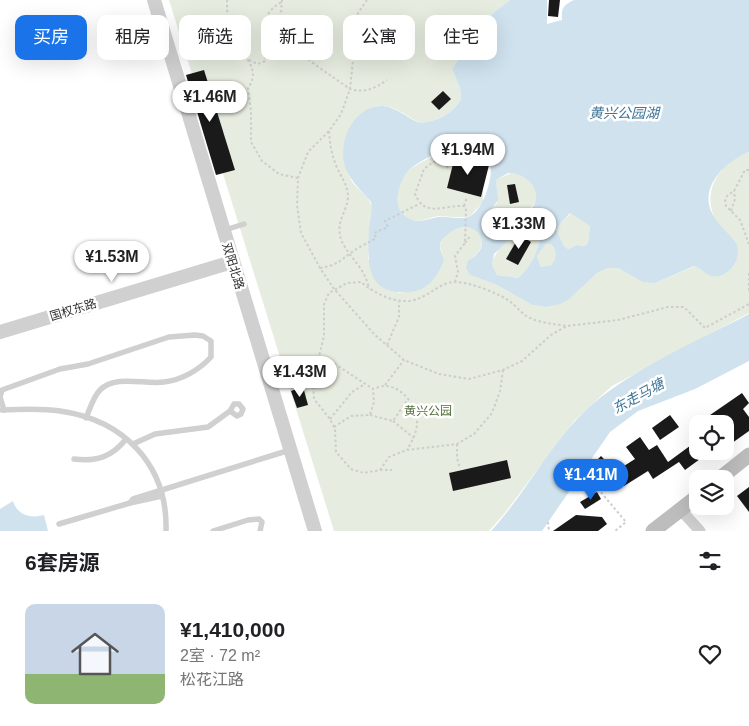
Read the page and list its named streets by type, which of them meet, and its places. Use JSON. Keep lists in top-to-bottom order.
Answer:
{
  "streets": {
    "street": ["双阳北路", "国权东路"]
  },
  "crossings": [
    ["双阳北路", "国权东路"]
  ],
  "water": ["黄兴公园湖", "东走马塘"],
  "parks": ["黄兴公园"],
  "page": {
    "chip": [
      "买房",
      "租房",
      "筛选",
      "新上",
      "公寓",
      "住宅"
    ],
    "price": [
      "¥1.46M",
      "¥1.94M",
      "¥1.33M",
      "¥1.53M",
      "¥1.43M",
      "¥1.41M"
    ],
    "heading": "6套房源",
    "list": [
      {
        "name": "¥1,410,000",
        "note": "2室 · 72 m² · 松花江路"
      }
    ]
  }
}
